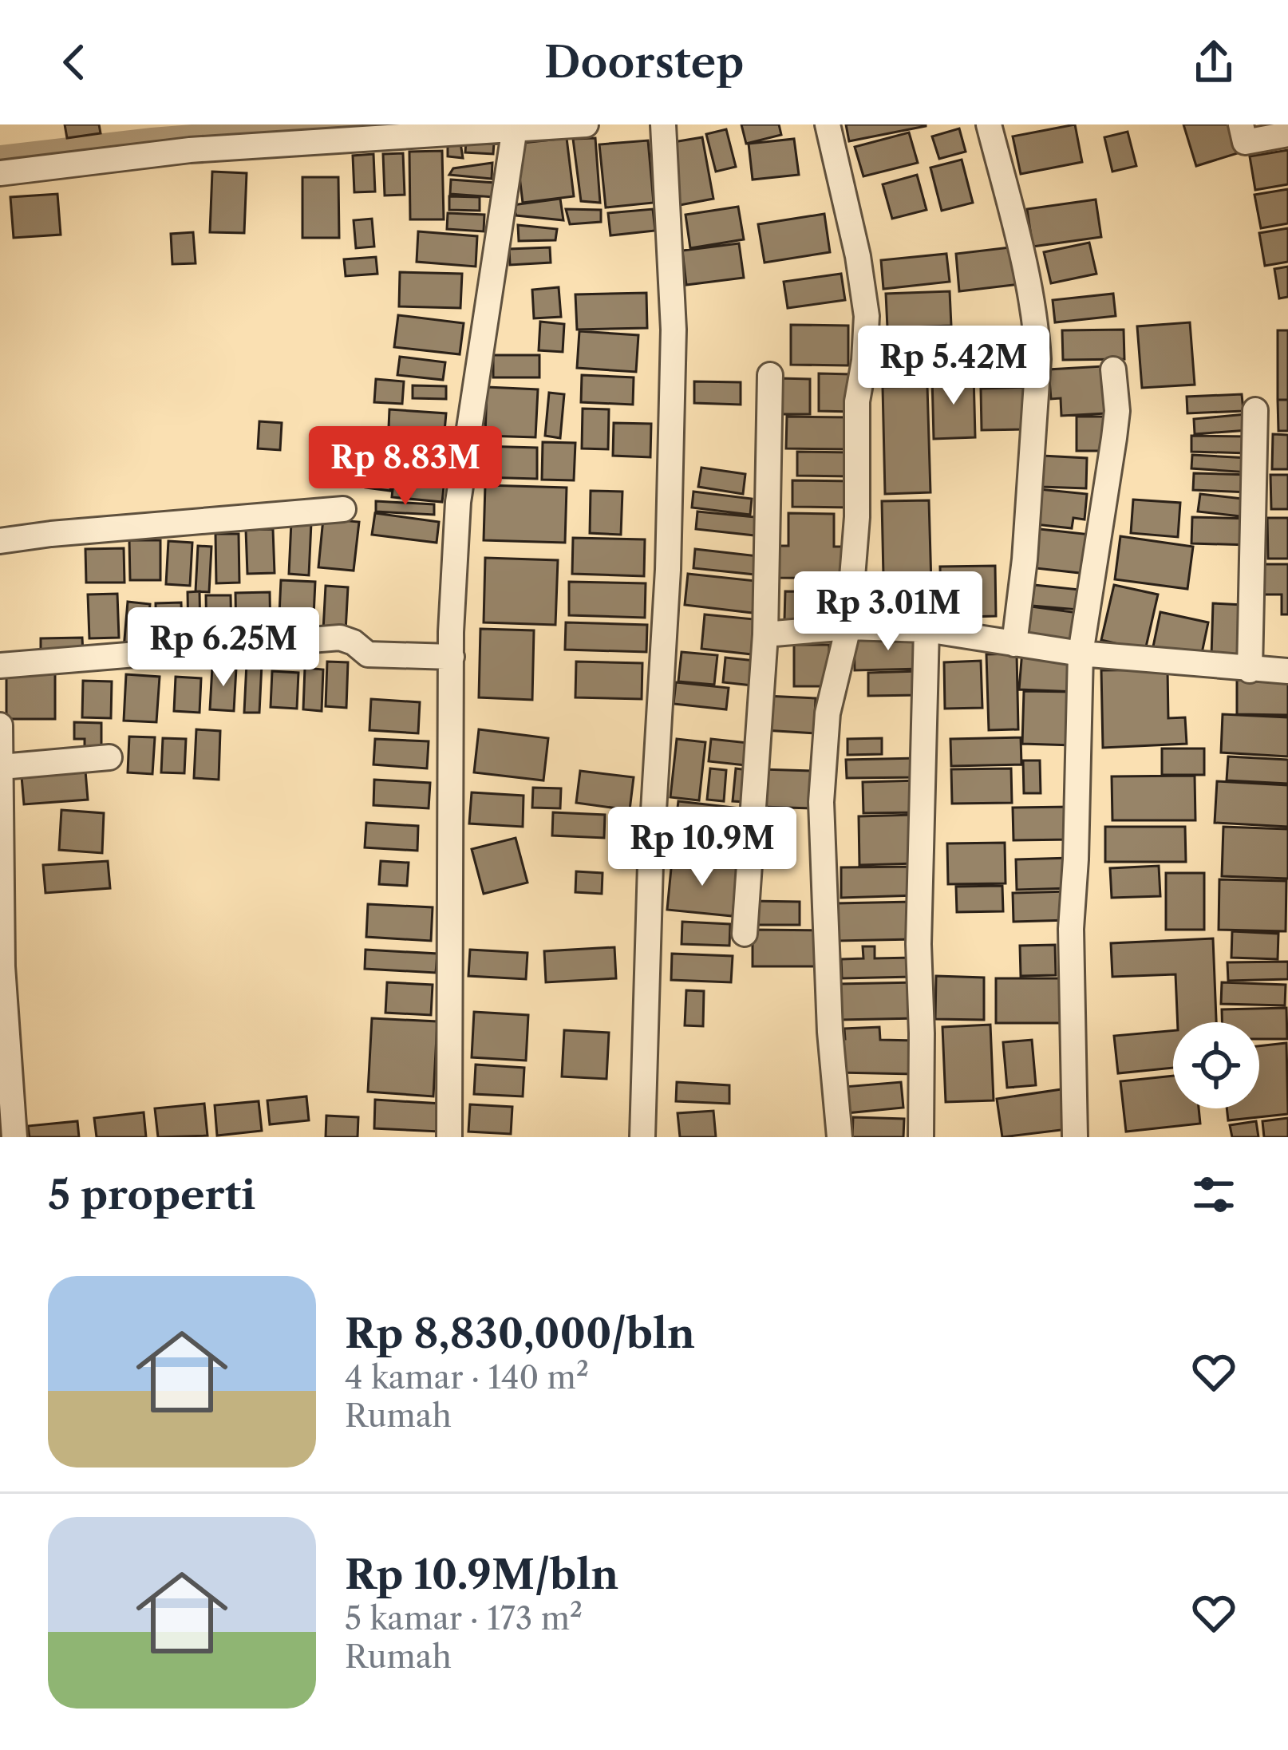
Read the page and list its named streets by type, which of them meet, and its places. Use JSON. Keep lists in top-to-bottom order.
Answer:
{
  "page": {
    "header": "Doorstep",
    "price": [
      "Rp 5.42M",
      "Rp 8.83M",
      "Rp 3.01M",
      "Rp 6.25M",
      "Rp 10.9M"
    ],
    "heading": "5 properti",
    "list": [
      {
        "name": "Rp 8,830,000/bln",
        "note": "4 kamar · 140 m² · Rumah"
      },
      {
        "name": "Rp 10.9M/bln",
        "note": "5 kamar · 173 m² · Rumah"
      }
    ]
  }
}
